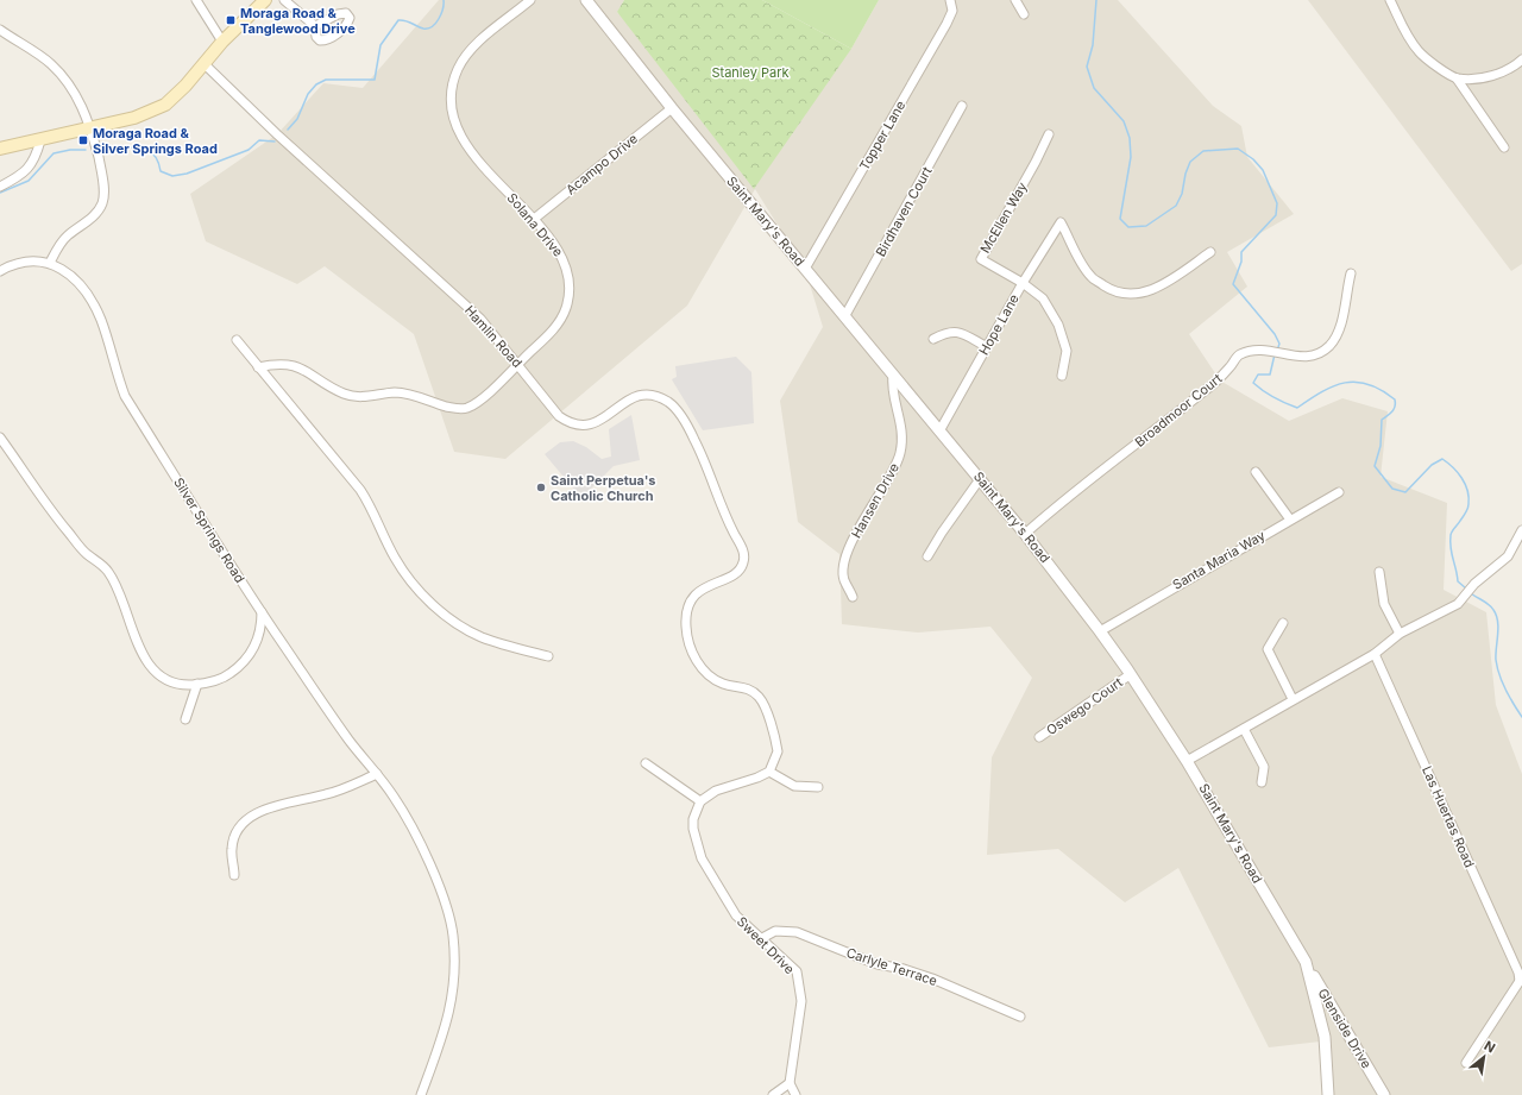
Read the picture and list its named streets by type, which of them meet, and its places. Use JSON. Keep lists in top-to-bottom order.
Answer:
{
  "streets": {
    "street": [
      "Topper Lane",
      "Acampo Drive",
      "Birdhaven Court",
      "McEllen Way",
      "Saint Mary's Road",
      "Solana Drive",
      "Hope Lane",
      "Hamlin Road",
      "Broadmoor Court",
      "Hansen Drive",
      "Silver Springs Road",
      "Santa Maria Way",
      "Oswego Court",
      "Las Huertas Road",
      "Sweet Drive",
      "Carlyle Terrace",
      "Glenside Drive"
    ]
  },
  "crossings": [
    ["Topper Lane", "Saint Mary's Road"],
    ["Acampo Drive", "Saint Mary's Road"],
    ["Acampo Drive", "Solana Drive"],
    ["Birdhaven Court", "Saint Mary's Road"],
    ["McEllen Way", "Hope Lane"],
    ["Saint Mary's Road", "Hope Lane"],
    ["Saint Mary's Road", "Broadmoor Court"],
    ["Saint Mary's Road", "Hansen Drive"],
    ["Saint Mary's Road", "Santa Maria Way"],
    ["Saint Mary's Road", "Oswego Court"],
    ["Saint Mary's Road", "Glenside Drive"],
    ["Solana Drive", "Hamlin Road"],
    ["Sweet Drive", "Carlyle Terrace"]
  ],
  "parks": ["Stanley Park"],
  "places": {
    "transit": ["Moraga Road & Tanglewood Drive", "Moraga Road & Silver Springs Road"],
    "other": ["Saint Perpetua's Catholic Church"]
  },
  "north": "top right"
}
